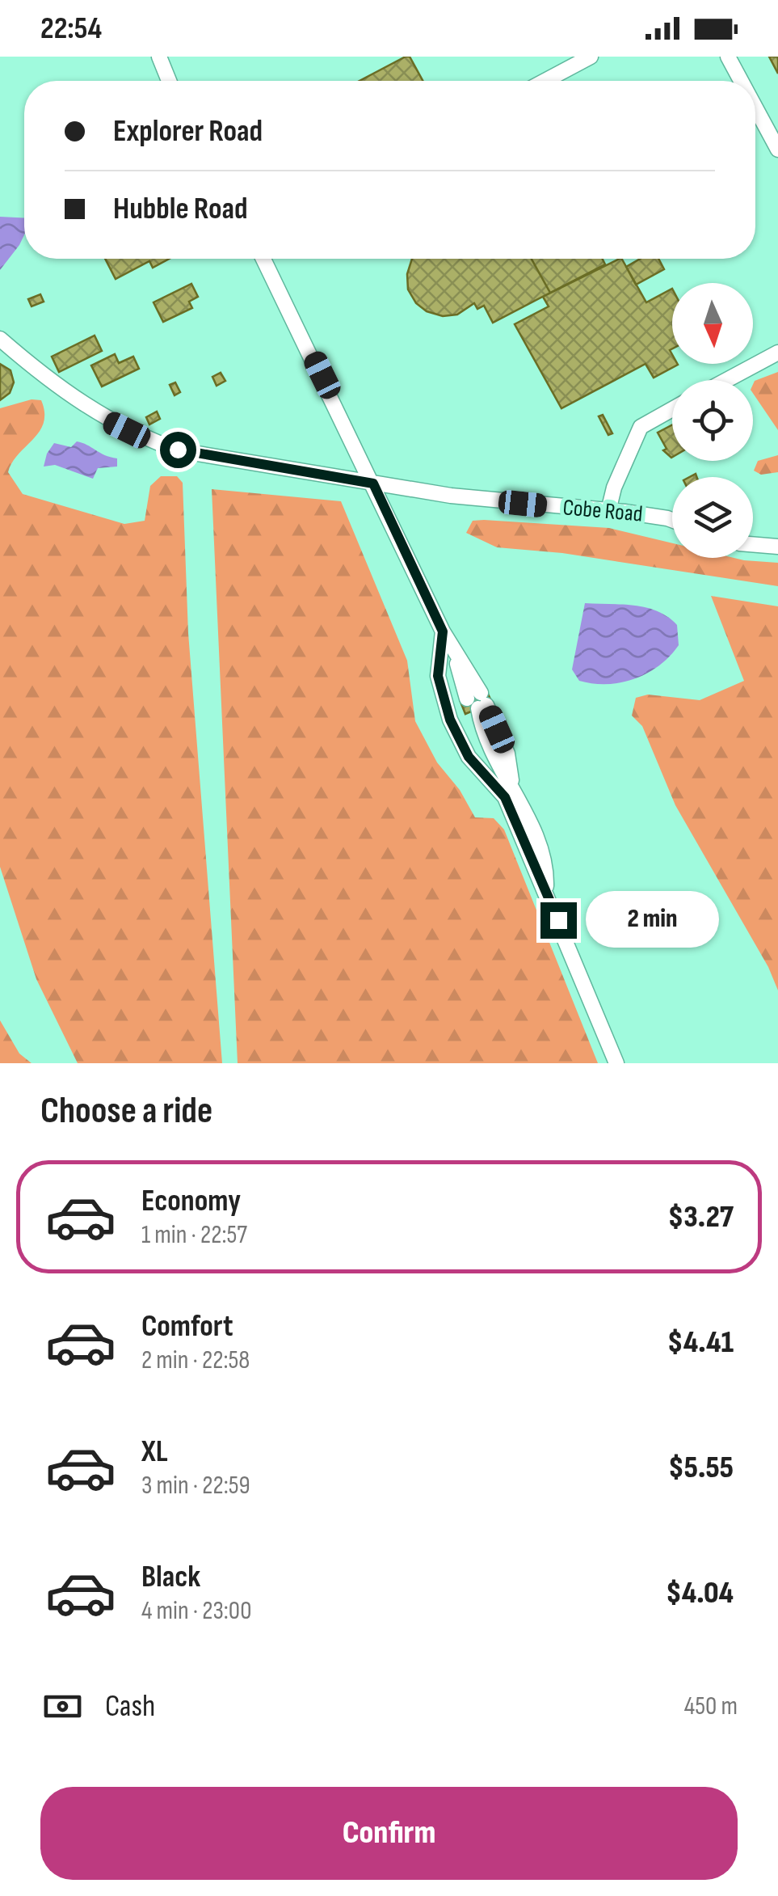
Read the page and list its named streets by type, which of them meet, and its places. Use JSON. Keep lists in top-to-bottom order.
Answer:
{
  "streets": {
    "street": ["Cobe Road"]
  },
  "north": "bottom",
  "page": {
    "status": "22:54",
    "banner": ["Explorer Road", "Hubble Road"],
    "bubble": "2 min",
    "heading": "Choose a ride",
    "list": [
      {
        "name": "Economy",
        "note": "1 min · 22:57",
        "value": "$3.27"
      },
      {
        "name": "Comfort",
        "note": "2 min · 22:58",
        "value": "$4.41"
      },
      {
        "name": "XL",
        "note": "3 min · 22:59",
        "value": "$5.55"
      },
      {
        "name": "Black",
        "note": "4 min · 23:00",
        "value": "$4.04"
      }
    ],
    "pay": ["Cash", "450 m"],
    "buttons": "Confirm"
  }
}
